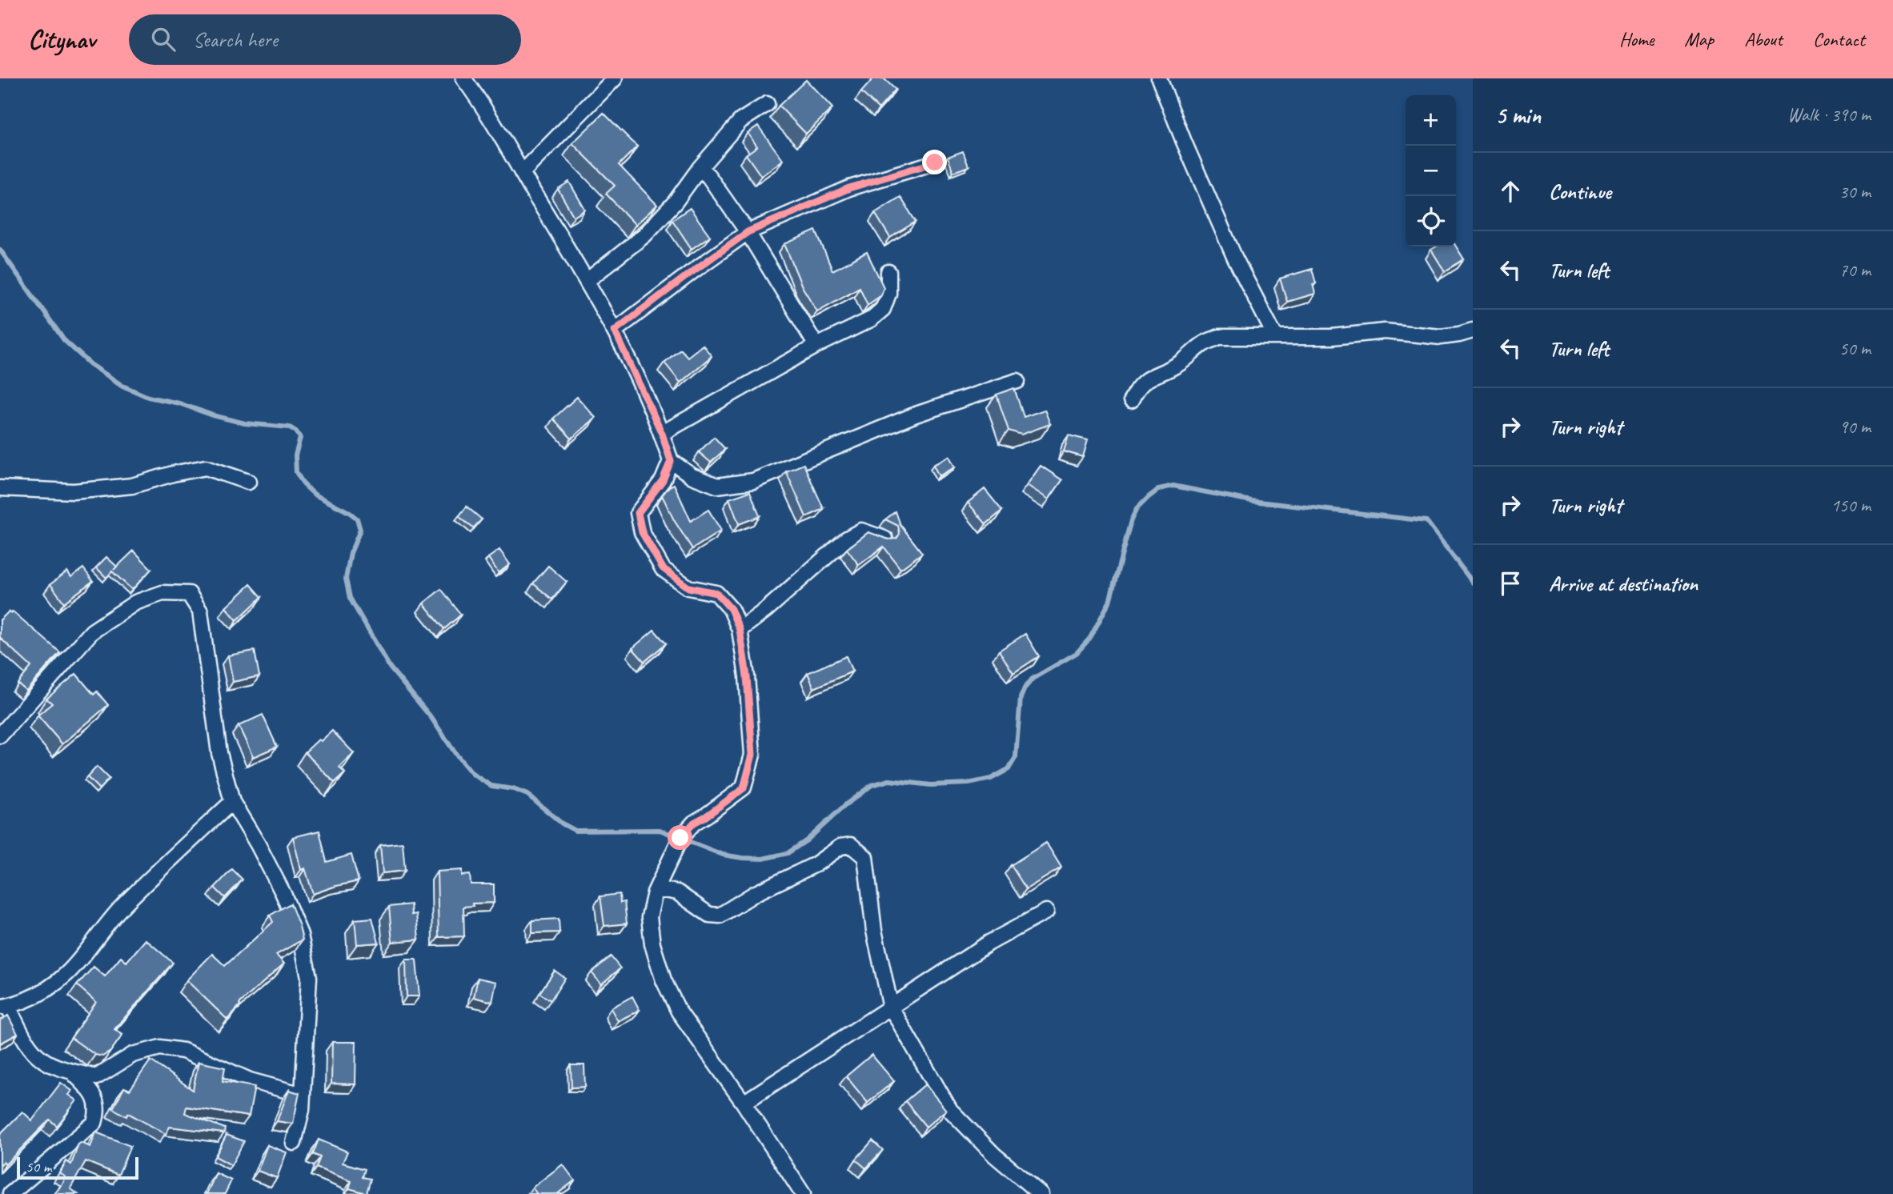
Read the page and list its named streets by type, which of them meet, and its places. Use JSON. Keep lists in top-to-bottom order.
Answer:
{
  "scale_bar": "50 m",
  "page": {
    "header": "Citynav",
    "search": "Search here",
    "nav": [
      "Home",
      "Map",
      "About",
      "Contact"
    ],
    "heading": ["5 min", "Walk · 390 m"],
    "map_buttons": ["+", "−"],
    "list": [
      ["Continue", "30 m"],
      ["Turn left", "70 m"],
      ["Turn left", "50 m"],
      ["Turn right", "90 m"],
      ["Turn right", "150 m"],
      "Arrive at destination"
    ],
    "scale": "50 m"
  }
}
